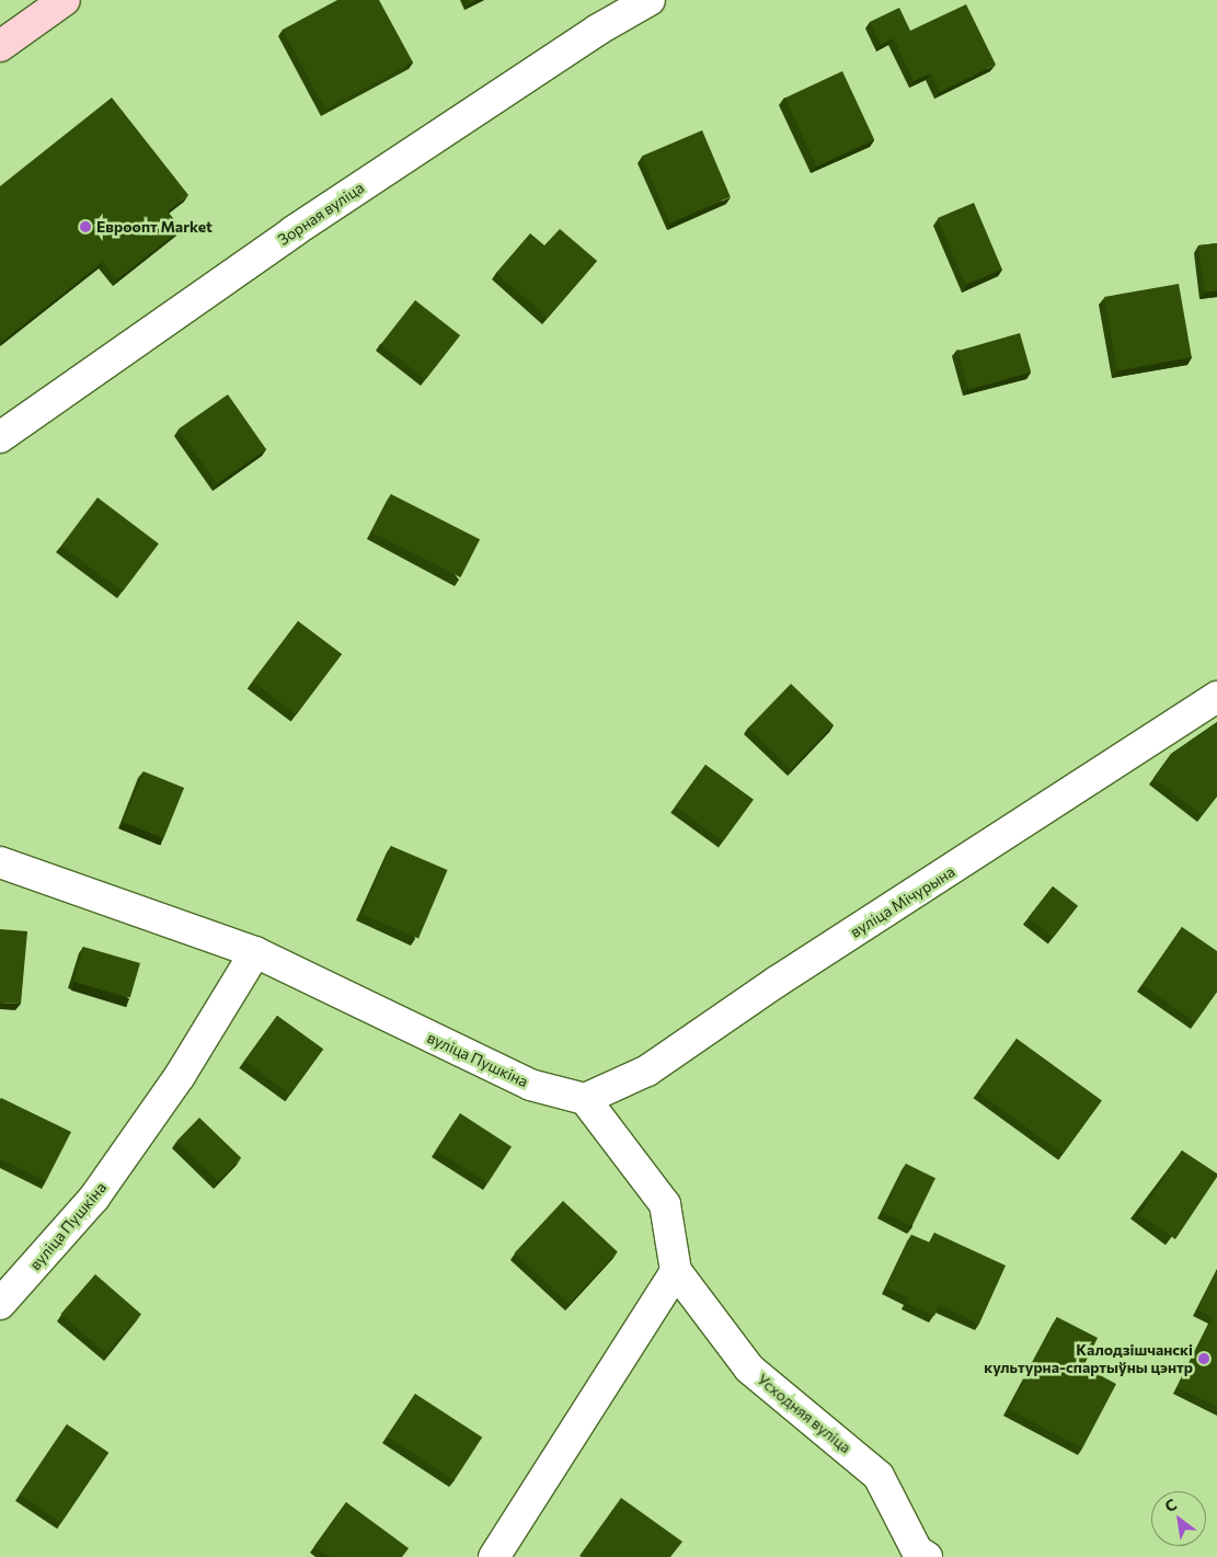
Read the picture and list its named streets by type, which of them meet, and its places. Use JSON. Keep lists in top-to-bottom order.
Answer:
{
  "streets": {
    "street": [
      "Зорная вуліца",
      "вуліца Мічурына",
      "вуліца Пушкіна",
      "Усходняя вуліца"
    ]
  },
  "crossings": [
    ["вуліца Мічурына", "вуліца Пушкіна"]
  ],
  "places": ["Евроопт Market", "Калодзішчанскі культурна-спартыўны цэнтр"],
  "north": "top left"
}
